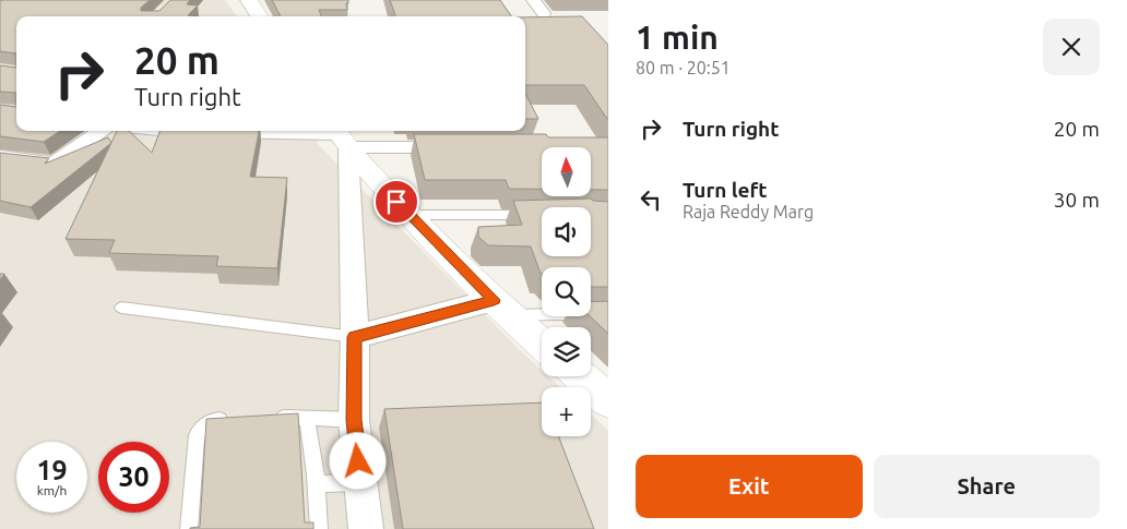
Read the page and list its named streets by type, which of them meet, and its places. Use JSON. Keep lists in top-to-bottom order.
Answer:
{
  "north": "top",
  "page": {
    "heading": ["1 min", "80 m · 20:51"],
    "turn": ["20 m", "Turn right"],
    "list": [
      {
        "name": "Turn right",
        "value": "20 m"
      },
      {
        "name": "Turn left",
        "note": "Raja Reddy Marg",
        "value": "30 m"
      }
    ],
    "map_buttons": "+",
    "speed": "19 km/h",
    "limit": "30",
    "buttons": ["Exit", "Share"]
  }
}
